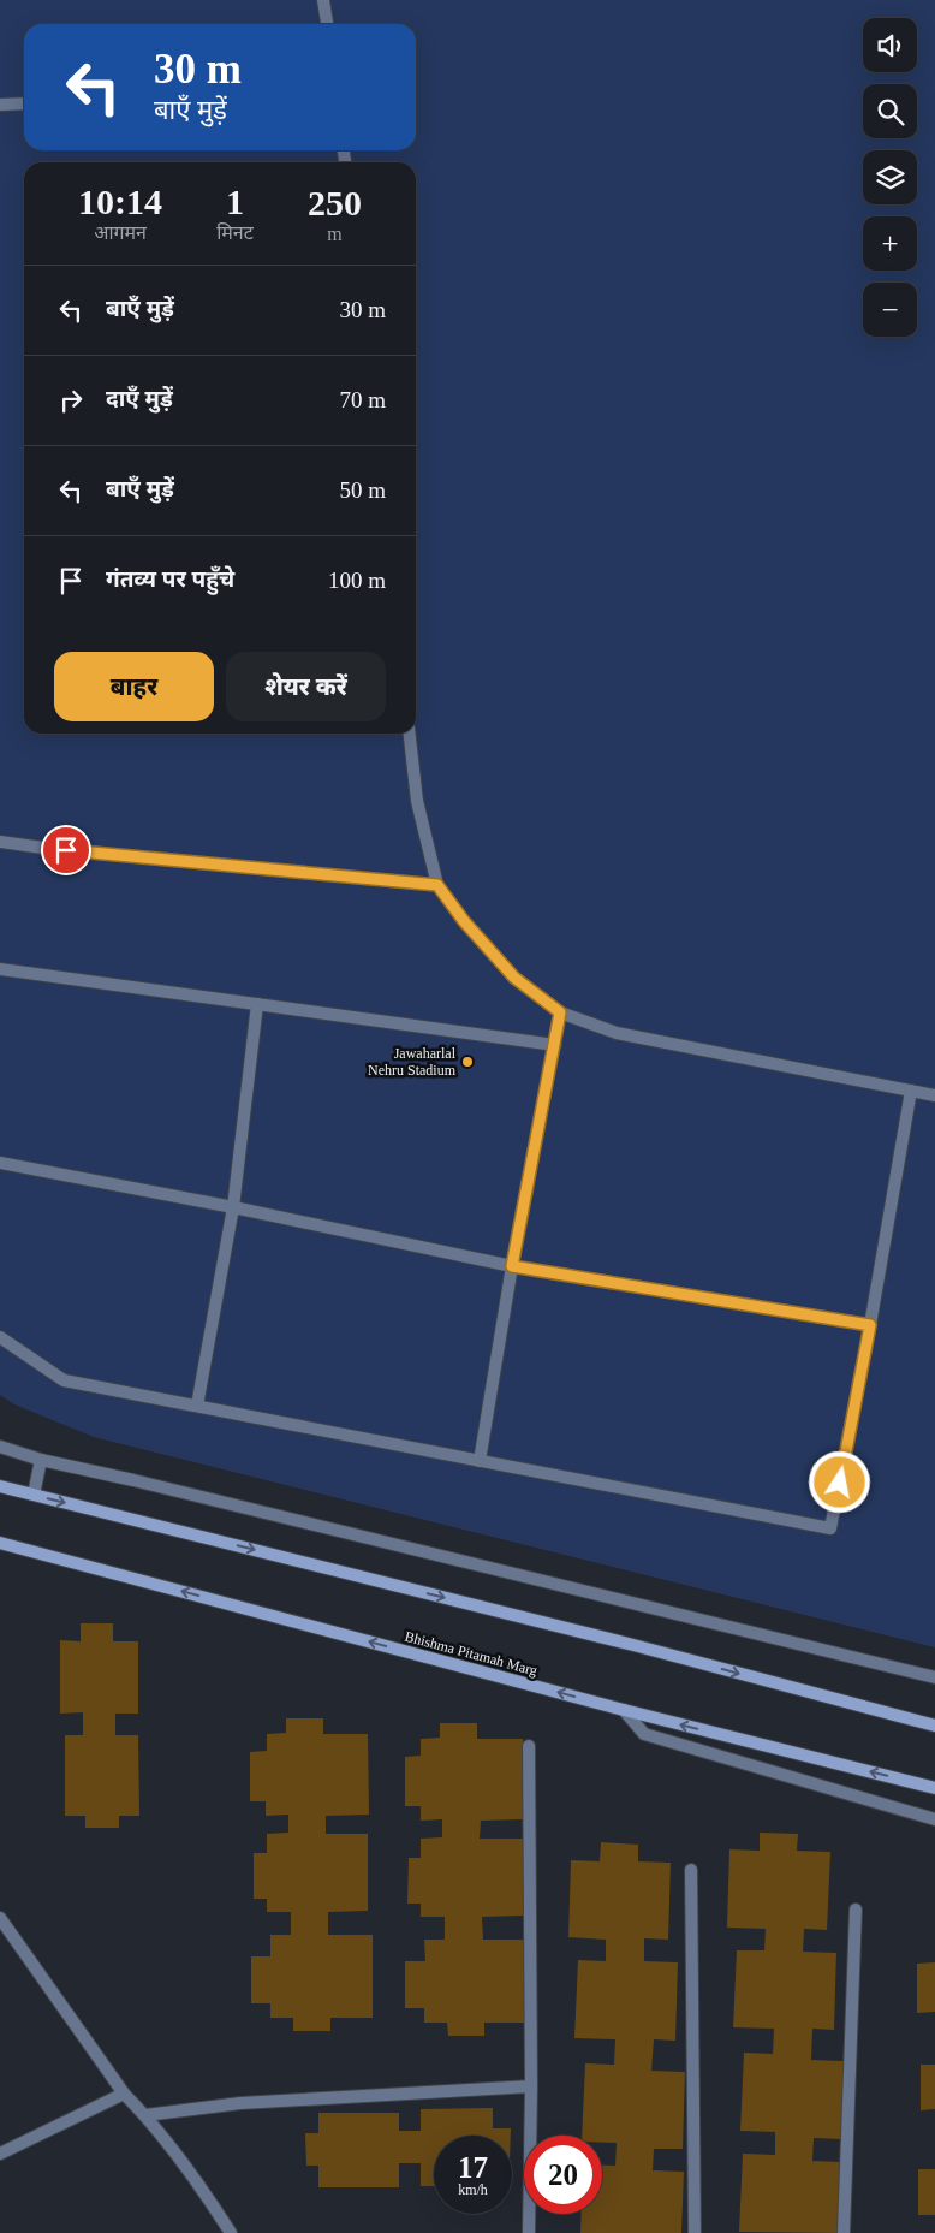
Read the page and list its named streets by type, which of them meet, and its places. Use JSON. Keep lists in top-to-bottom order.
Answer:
{
  "streets": {
    "main road": ["Bhishma Pitamah Marg"]
  },
  "places": ["Jawaharlal Nehru Stadium"],
  "page": {
    "map_buttons": ["+", "−"],
    "turn": ["30 m", "बाएँ मुड़ें"],
    "eta": [
      "10:14",
      "आगमन",
      "1",
      "मिनट",
      "250",
      "m"
    ],
    "list": [
      {
        "name": "बाएँ मुड़ें",
        "value": "30 m"
      },
      {
        "name": "दाएँ मुड़ें",
        "value": "70 m"
      },
      {
        "name": "बाएँ मुड़ें",
        "value": "50 m"
      },
      {
        "name": "गंतव्य पर पहुँचे",
        "value": "100 m"
      }
    ],
    "buttons": ["बाहर", "शेयर करें"],
    "speed": "17 km/h",
    "limit": "20"
  }
}
